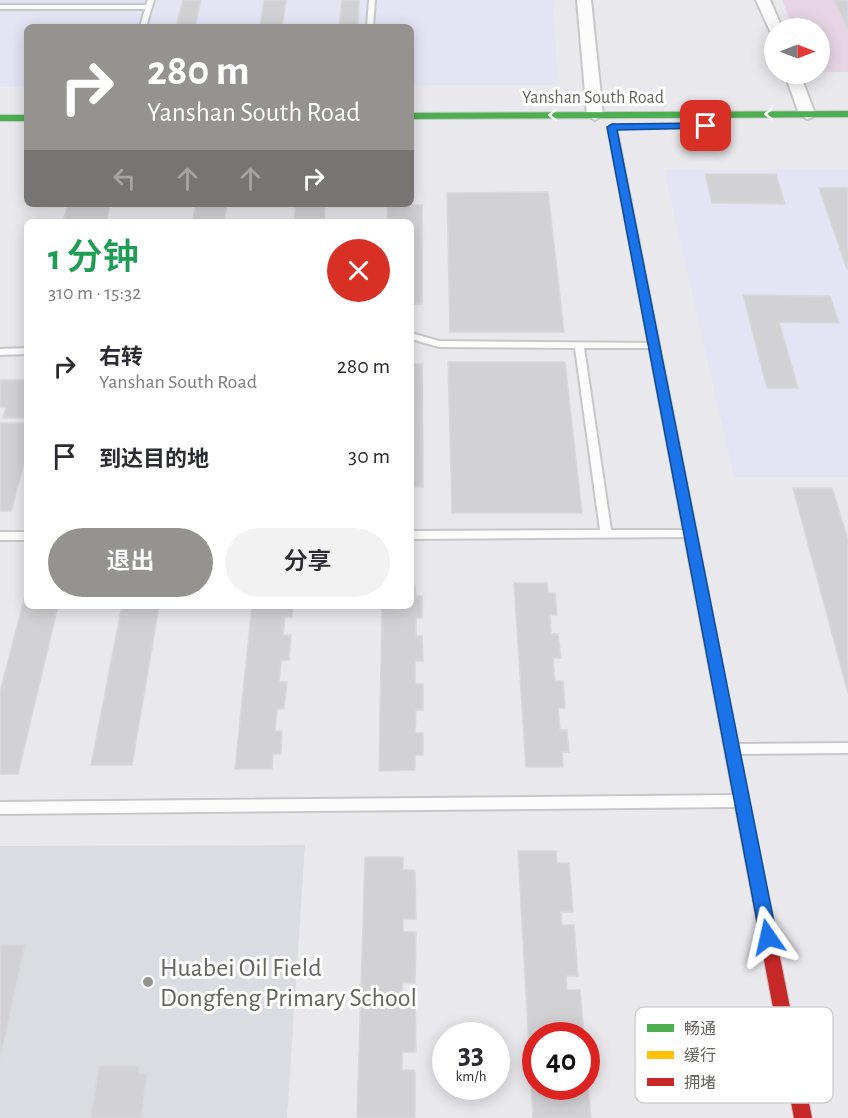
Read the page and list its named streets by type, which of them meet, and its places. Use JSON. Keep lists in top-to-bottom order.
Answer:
{
  "streets": {
    "main road": ["Yanshan South Road"]
  },
  "places": ["Huabei Oil Field Dongfeng Primary School"],
  "legend": ["畅通", "缓行", "拥堵"],
  "north": "right",
  "page": {
    "turn": ["280 m", "Yanshan South Road"],
    "heading": ["1 分钟", "310 m · 15:32"],
    "list": [
      {
        "name": "右转",
        "note": "Yanshan South Road",
        "value": "280 m"
      },
      {
        "name": "到达目的地",
        "value": "30 m"
      }
    ],
    "buttons": ["退出", "分享"],
    "speed": "33 km/h",
    "limit": "40"
  }
}
